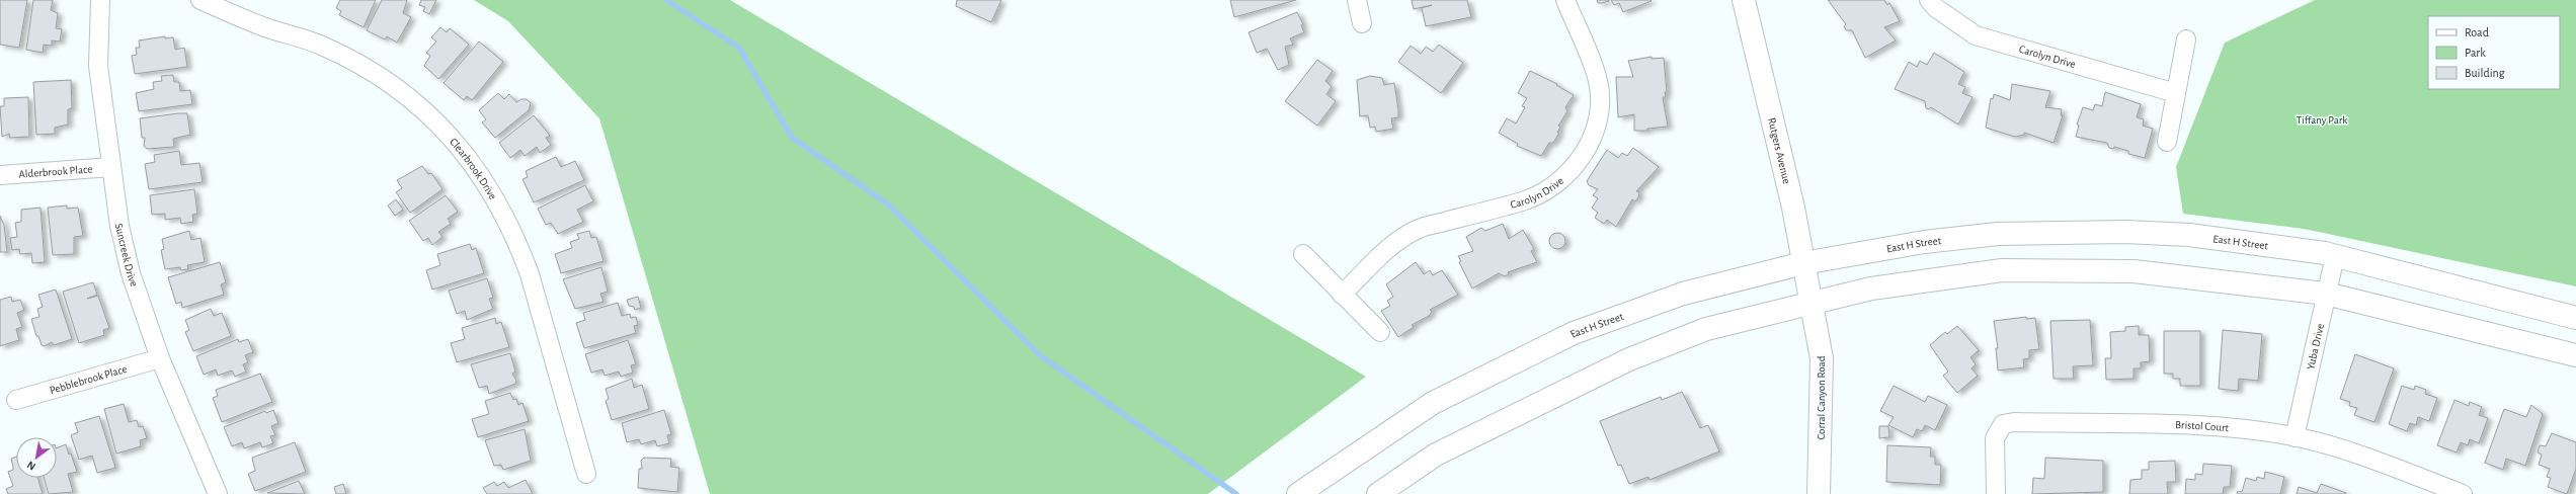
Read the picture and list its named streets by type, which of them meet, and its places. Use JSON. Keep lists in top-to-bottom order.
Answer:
{
  "streets": {
    "main road": ["Rutgers Avenue", "East H Street", "Corral Canyon Road"],
    "street": [
      "Carolyn Drive",
      "Clearbrook Drive",
      "Alderbrook Place",
      "Suncreek Drive",
      "Yuba Drive",
      "Pebblebrook Place",
      "Bristol Court"
    ]
  },
  "crossings": [
    ["Rutgers Avenue", "East H Street"],
    ["Rutgers Avenue", "Corral Canyon Road"],
    ["Alderbrook Place", "Suncreek Drive"],
    ["East H Street", "Yuba Drive"],
    ["Suncreek Drive", "Pebblebrook Place"],
    ["Yuba Drive", "Bristol Court"]
  ],
  "parks": ["Tiffany Park"],
  "legend": ["Road", "Park", "Building"],
  "north": "bottom left"
}
